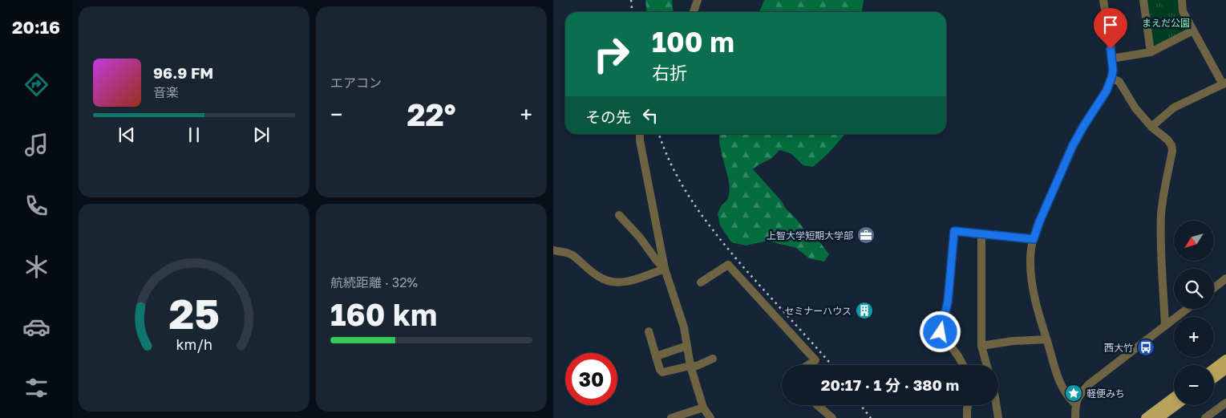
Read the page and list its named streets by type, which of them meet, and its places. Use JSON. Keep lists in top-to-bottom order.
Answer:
{
  "parks": ["まえだ公園"],
  "places": {
    "office": ["上智大学短期大学部"],
    "building": ["セミナーハウス"],
    "bus stop": ["西大竹"],
    "place": ["軽便みち"]
  },
  "north": "bottom left",
  "page": {
    "tabs": "20:16",
    "tile": [
      "エアコン",
      ["航続距離 · 32%", "160 km"]
    ],
    "turn": ["100 m", "右折"],
    "song": ["96.9 FM", "音楽"],
    "then": "その先",
    "heat": ["−", "22°", "+"],
    "map_buttons": ["+", "−"],
    "limit": "30",
    "trip": "20:17 · 1 分 · 380 m",
    "gauge": ["25", "km/h"]
  }
}
